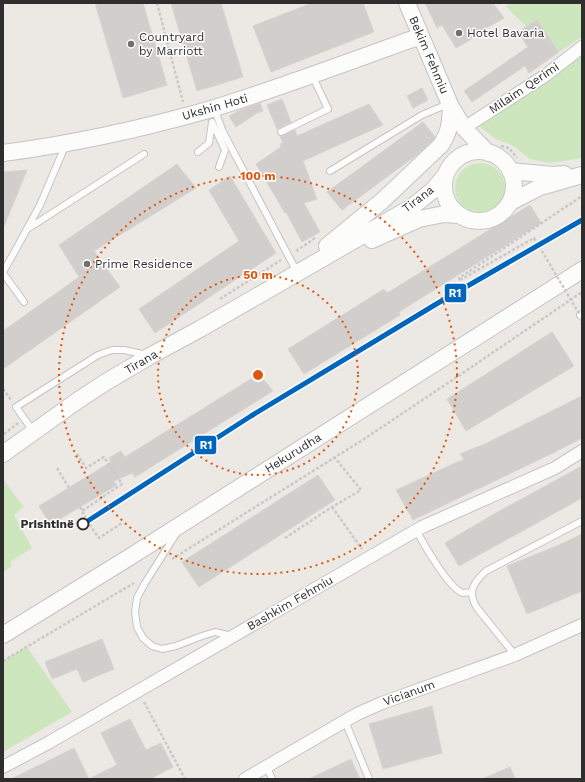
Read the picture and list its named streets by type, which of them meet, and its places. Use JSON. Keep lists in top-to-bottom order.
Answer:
{
  "streets": {
    "main road": [
      "Bekim Fehmiu",
      "Ukshin Hoti",
      "Tirana",
      "Hekurudha"
    ],
    "street": ["Milaim Qerimi", "Bashkim Fehmiu", "Vicianum"]
  },
  "crossings": [
    ["Bekim Fehmiu", "Milaim Qerimi"],
    ["Bekim Fehmiu", "Ukshin Hoti"],
    ["Bekim Fehmiu", "Tirana"]
  ],
  "places": [
    "Hotel Bavaria",
    "Countryard by Marriott",
    "Prime Residence",
    "Prishtinë"
  ],
  "lines": ["transit line R1"],
  "rings": ["100 m", "50 m"]
}
